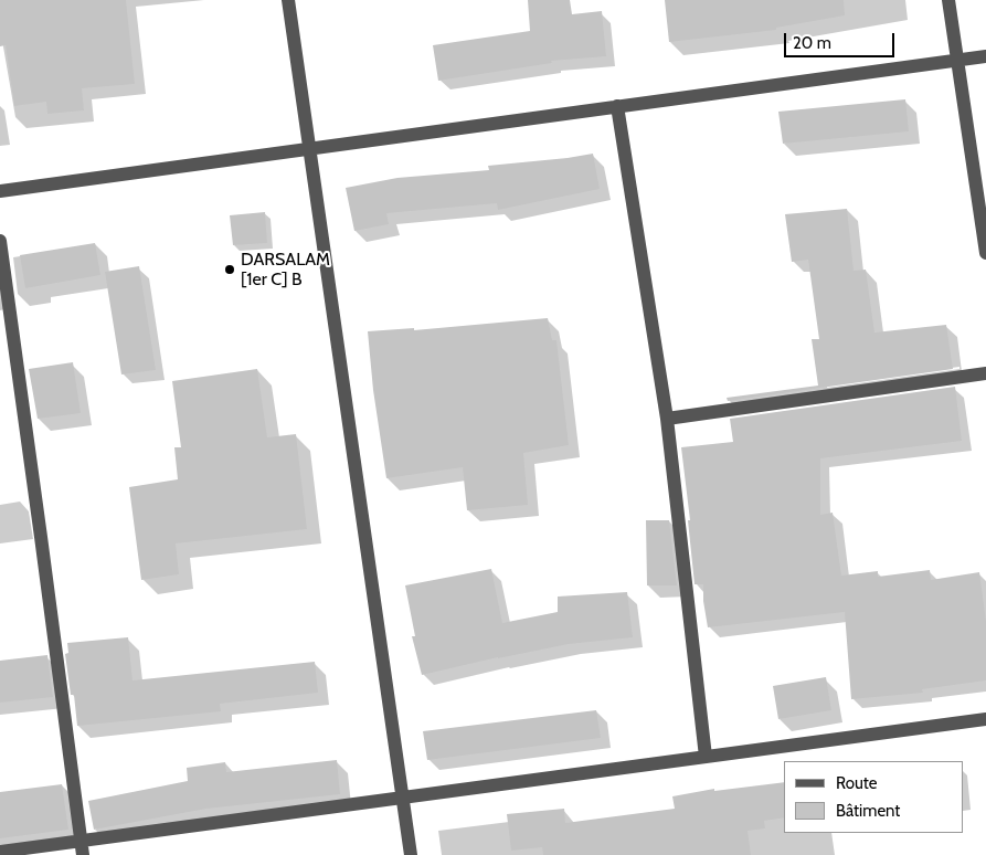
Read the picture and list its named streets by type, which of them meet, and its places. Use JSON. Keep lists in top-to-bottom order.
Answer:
{
  "places": ["DARSALAM [1er C] B"],
  "legend": ["Route", "Bâtiment"],
  "scale_bar": "20 m"
}
